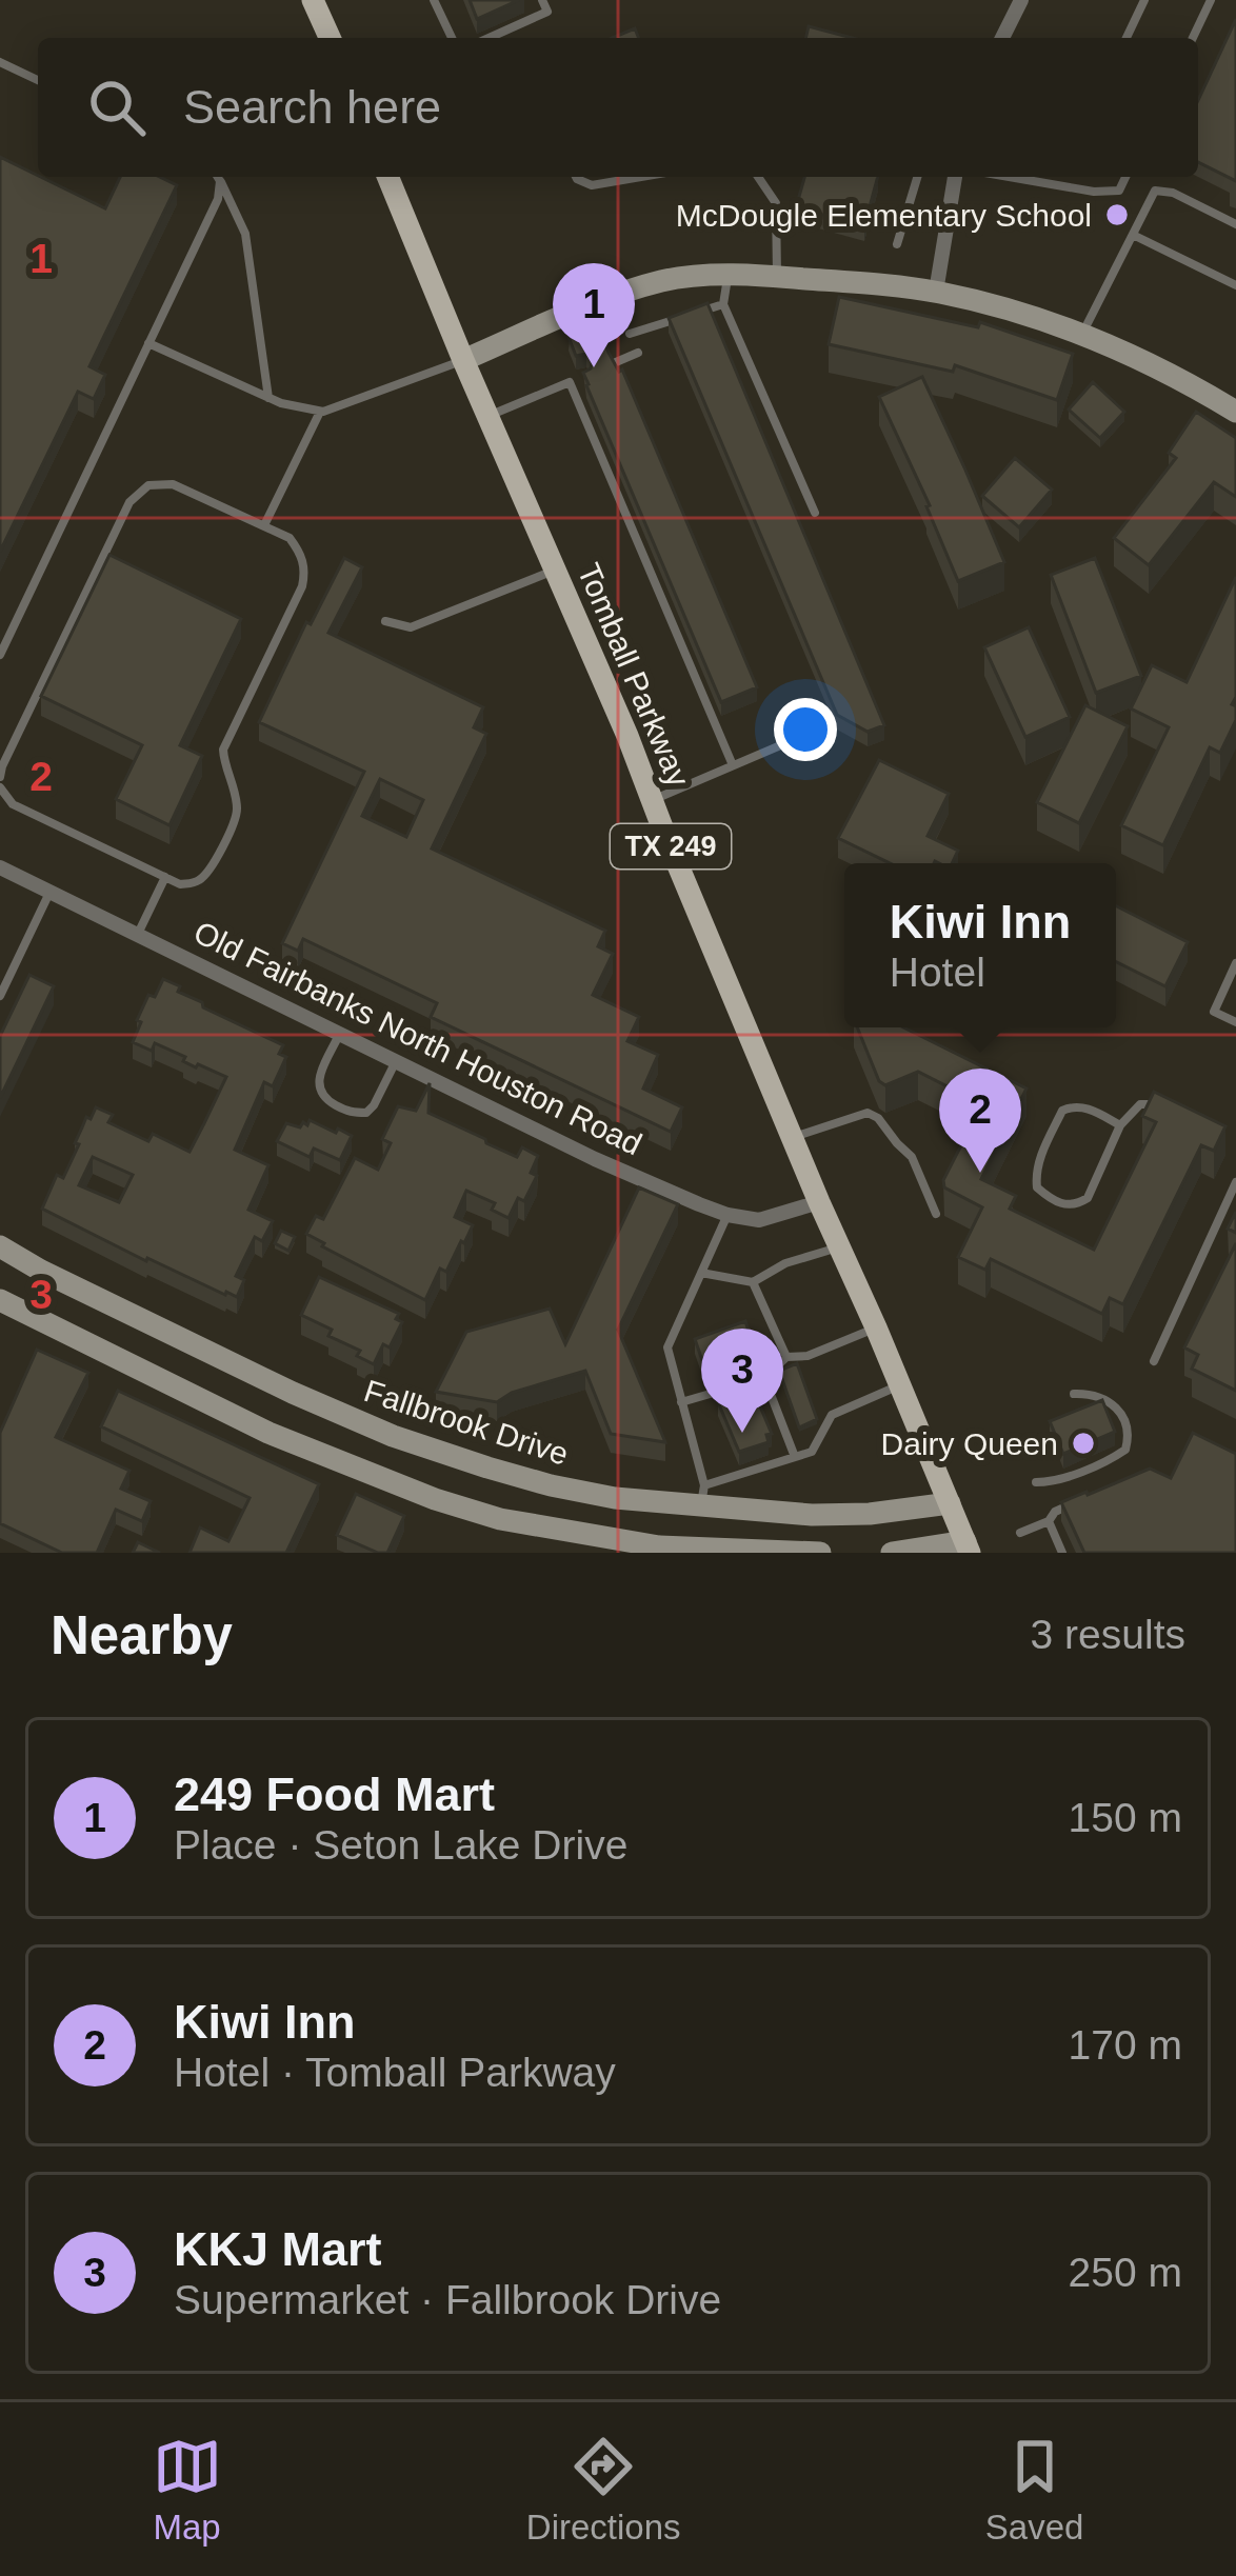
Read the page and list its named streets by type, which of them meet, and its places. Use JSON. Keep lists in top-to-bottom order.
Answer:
{
  "streets": {
    "main road": ["Tomball Parkway", "TX 249", "Fallbrook Drive"],
    "street": ["Old Fairbanks North Houston Road"]
  },
  "crossings": [
    ["Tomball Parkway", "Old Fairbanks North Houston Road"],
    ["Tomball Parkway", "Fallbrook Drive"]
  ],
  "places": ["McDougle Elementary School", "Dairy Queen"],
  "page": {
    "search": "Search here",
    "pins": ["1", "2", "3"],
    "popup": ["Kiwi Inn", "Hotel"],
    "heading": ["Nearby", "3 results"],
    "list": [
      {
        "mark": "1",
        "name": "249 Food Mart",
        "note": "Place · Seton Lake Drive",
        "value": "150 m"
      },
      {
        "mark": "2",
        "name": "Kiwi Inn",
        "note": "Hotel · Tomball Parkway",
        "value": "170 m"
      },
      {
        "mark": "3",
        "name": "KKJ Mart",
        "note": "Supermarket · Fallbrook Drive",
        "value": "250 m"
      }
    ],
    "nav": ["Map", "Directions", "Saved"]
  },
  "grid": {
    "rows": ["1", "2", "3"]
  }
}
